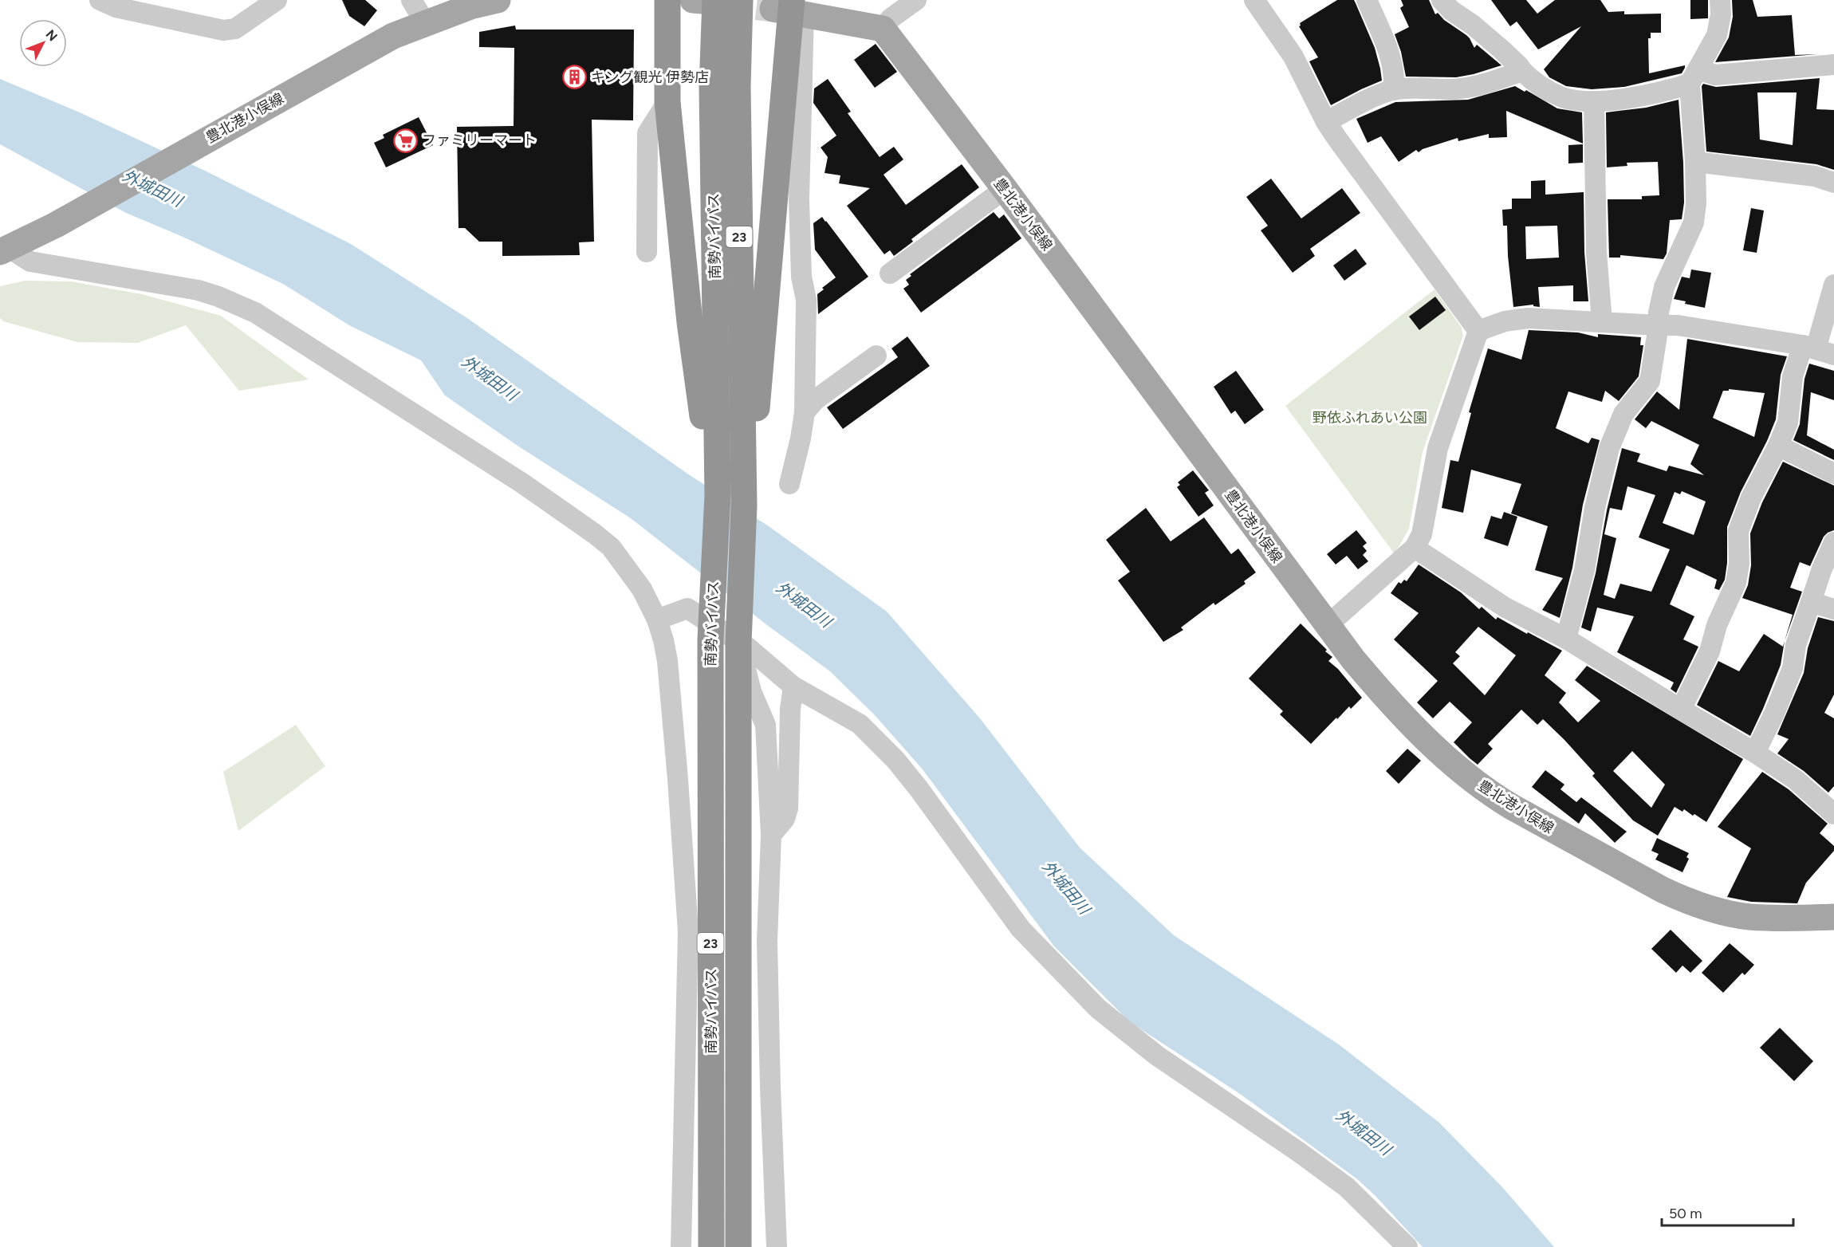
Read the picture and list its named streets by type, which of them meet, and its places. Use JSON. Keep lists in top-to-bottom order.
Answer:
{
  "streets": {
    "highway": ["南勢バイパス", "23"],
    "main road": ["豊北港小俣線"]
  },
  "water": ["外城田川"],
  "parks": ["野依ふれあい公園"],
  "places": {
    "building": ["キング観光 伊勢店"],
    "supermarket": ["ファミリーマート"]
  },
  "scale_bar": "50 m",
  "north": "top right"
}
